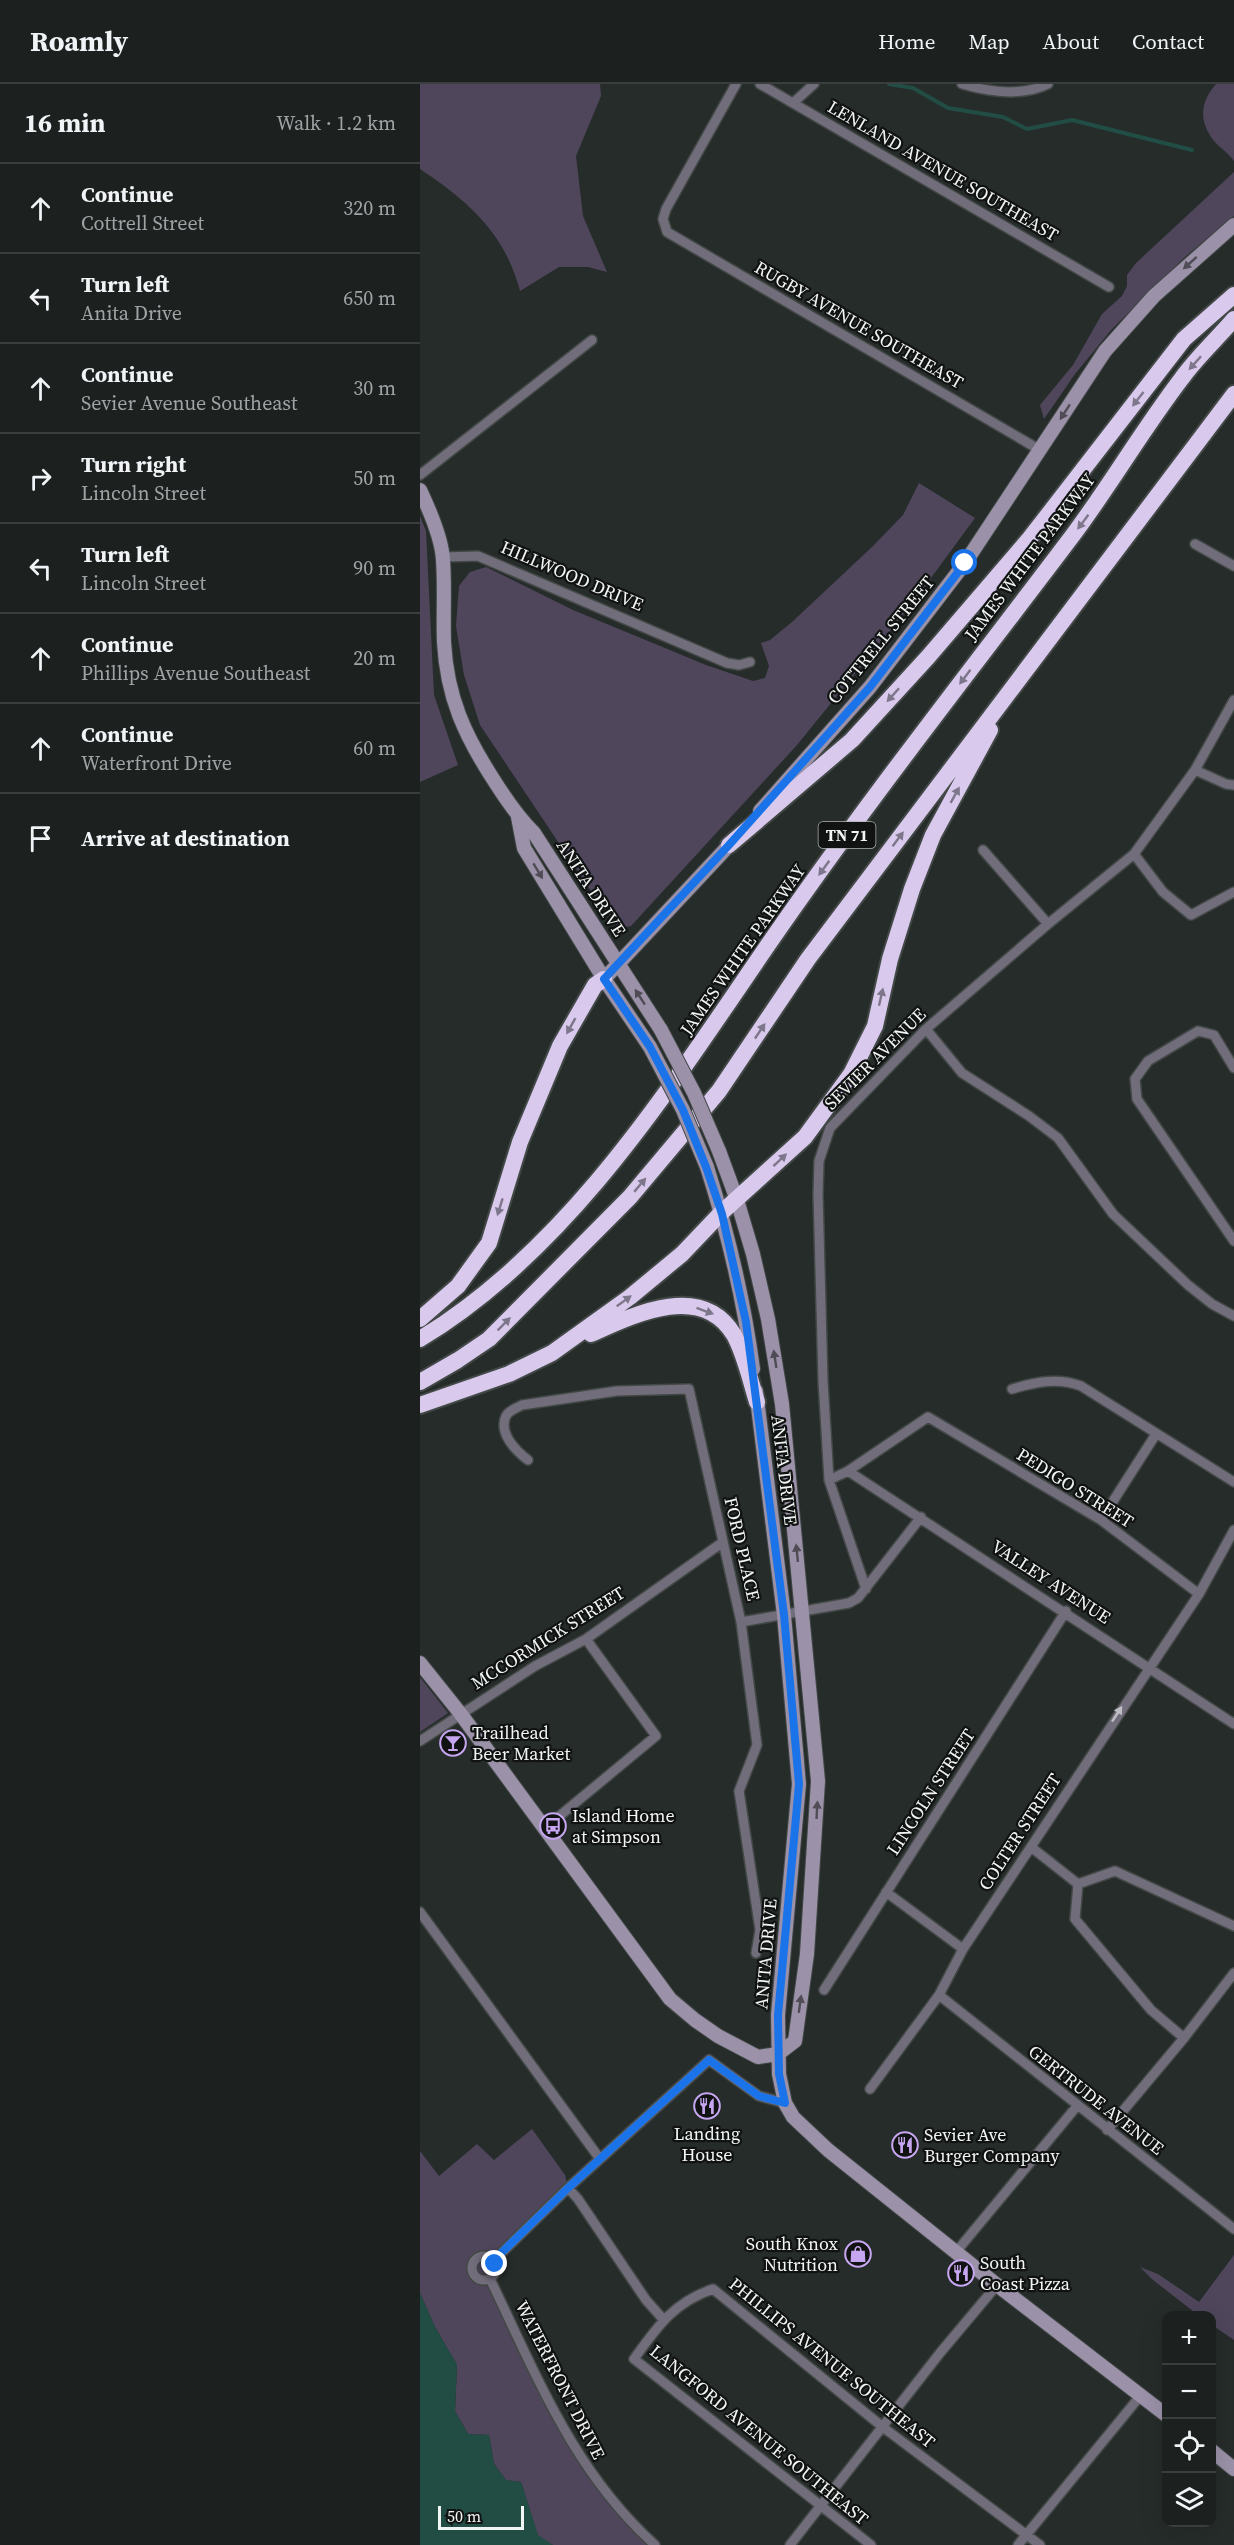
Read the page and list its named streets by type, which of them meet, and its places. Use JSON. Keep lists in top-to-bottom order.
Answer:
{
  "streets": {
    "highway": ["JAMES WHITE PARKWAY", "TN 71"],
    "main road": ["COTTRELL STREET", "ANITA DRIVE"],
    "street": [
      "LENLAND AVENUE SOUTHEAST",
      "RUGBY AVENUE SOUTHEAST",
      "HILLWOOD DRIVE",
      "SEVIER AVENUE",
      "PEDIGO STREET",
      "FORD PLACE",
      "VALLEY AVENUE",
      "MCCORMICK STREET",
      "LINCOLN STREET",
      "COLTER STREET",
      "GERTRUDE AVENUE",
      "PHILLIPS AVENUE SOUTHEAST",
      "WATERFRONT DRIVE",
      "LANGFORD AVENUE SOUTHEAST"
    ]
  },
  "crossings": [
    ["RUGBY AVENUE SOUTHEAST", "COTTRELL STREET"],
    ["HILLWOOD DRIVE", "ANITA DRIVE"],
    ["COTTRELL STREET", "ANITA DRIVE"],
    ["PEDIGO STREET", "VALLEY AVENUE"],
    ["PEDIGO STREET", "COLTER STREET"],
    ["FORD PLACE", "MCCORMICK STREET"],
    ["VALLEY AVENUE", "LINCOLN STREET"],
    ["VALLEY AVENUE", "COLTER STREET"],
    ["COLTER STREET", "GERTRUDE AVENUE"],
    ["PHILLIPS AVENUE SOUTHEAST", "LANGFORD AVENUE SOUTHEAST"]
  ],
  "places": {
    "bar": ["Trailhead Beer Market"],
    "bus stop": ["Island Home at Simpson"],
    "restaurant": ["Landing House", "Sevier Ave Burger Company", "South Coast Pizza"],
    "shop": ["South Knox Nutrition"]
  },
  "scale_bar": "50 m",
  "page": {
    "header": "Roamly",
    "nav": [
      "Home",
      "Map",
      "About",
      "Contact"
    ],
    "heading": ["16 min", "Walk · 1.2 km"],
    "list": [
      ["Continue", "Cottrell Street", "320 m"],
      ["Turn left", "Anita Drive", "650 m"],
      ["Continue", "Sevier Avenue Southeast", "30 m"],
      ["Turn right", "Lincoln Street", "50 m"],
      ["Turn left", "Lincoln Street", "90 m"],
      ["Continue", "Phillips Avenue Southeast", "20 m"],
      ["Continue", "Waterfront Drive", "60 m"],
      "Arrive at destination"
    ],
    "map_buttons": ["+", "−"],
    "scale": "50 m"
  }
}
